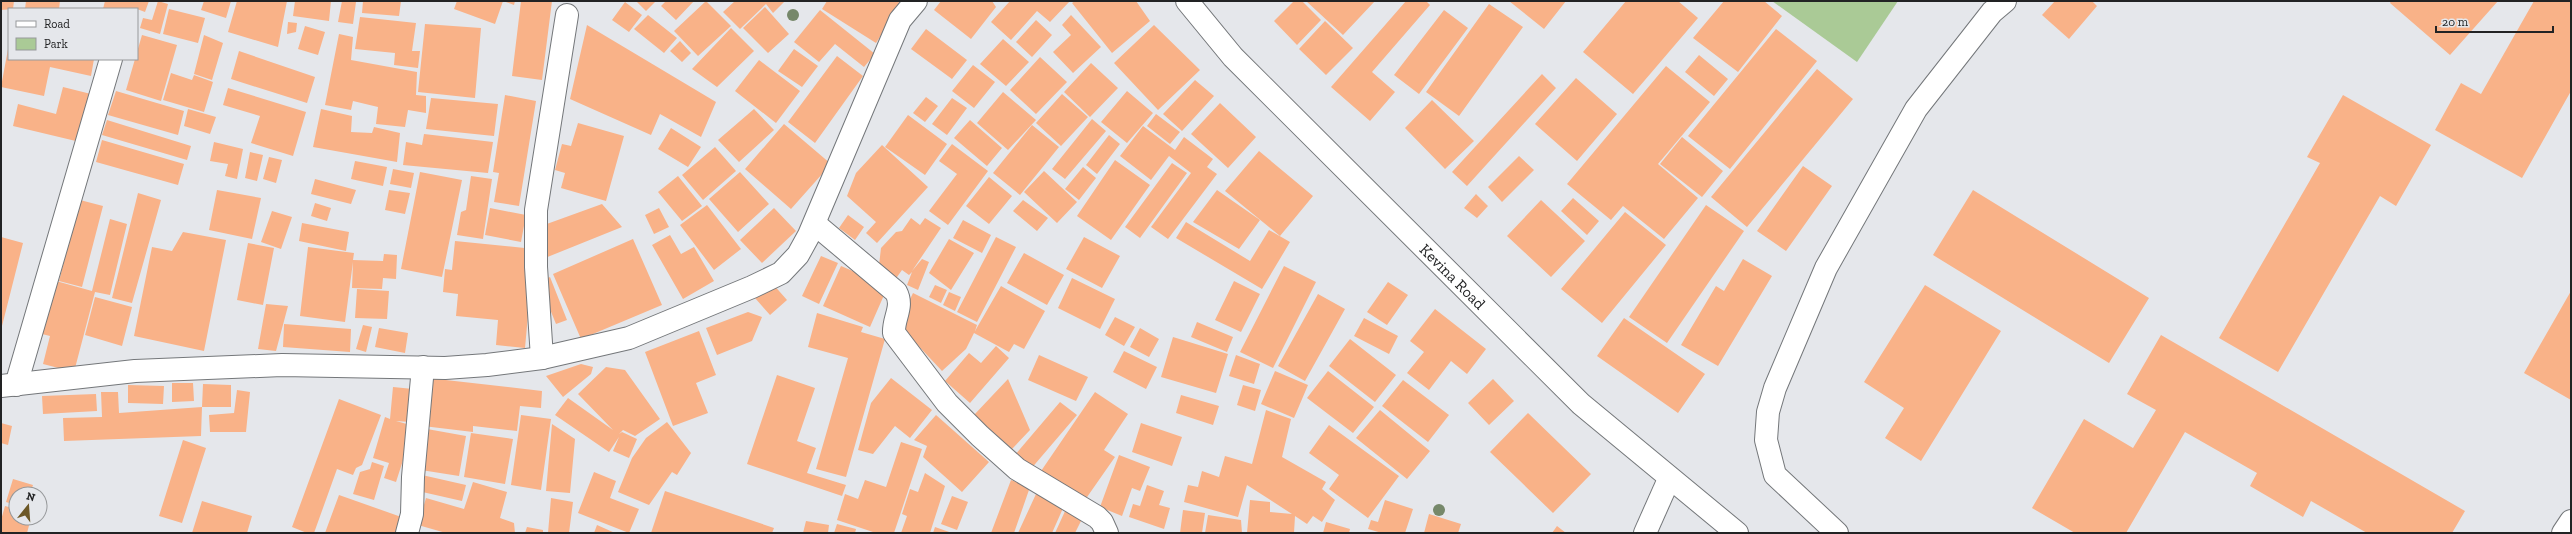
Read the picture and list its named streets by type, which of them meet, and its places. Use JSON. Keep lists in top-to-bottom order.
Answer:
{
  "streets": {
    "street": ["Kevina Road"]
  },
  "legend": ["Road", "Park"],
  "scale_bar": "20 m",
  "north": "top"
}
